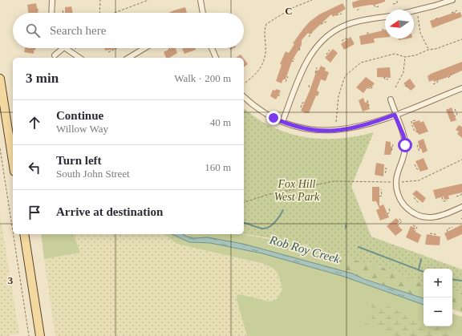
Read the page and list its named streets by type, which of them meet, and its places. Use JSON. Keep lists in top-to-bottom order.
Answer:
{
  "water": ["Rob Roy Creek"],
  "parks": ["Fox Hill West Park"],
  "north": "left",
  "page": {
    "search": "Search here",
    "heading": ["3 min", "Walk · 200 m"],
    "list": [
      ["Continue", "Willow Way", "40 m"],
      ["Turn left", "South John Street", "160 m"],
      "Arrive at destination"
    ],
    "map_buttons": ["+", "−"]
  },
  "grid": {
    "columns": ["C"],
    "rows": ["3"]
  }
}
